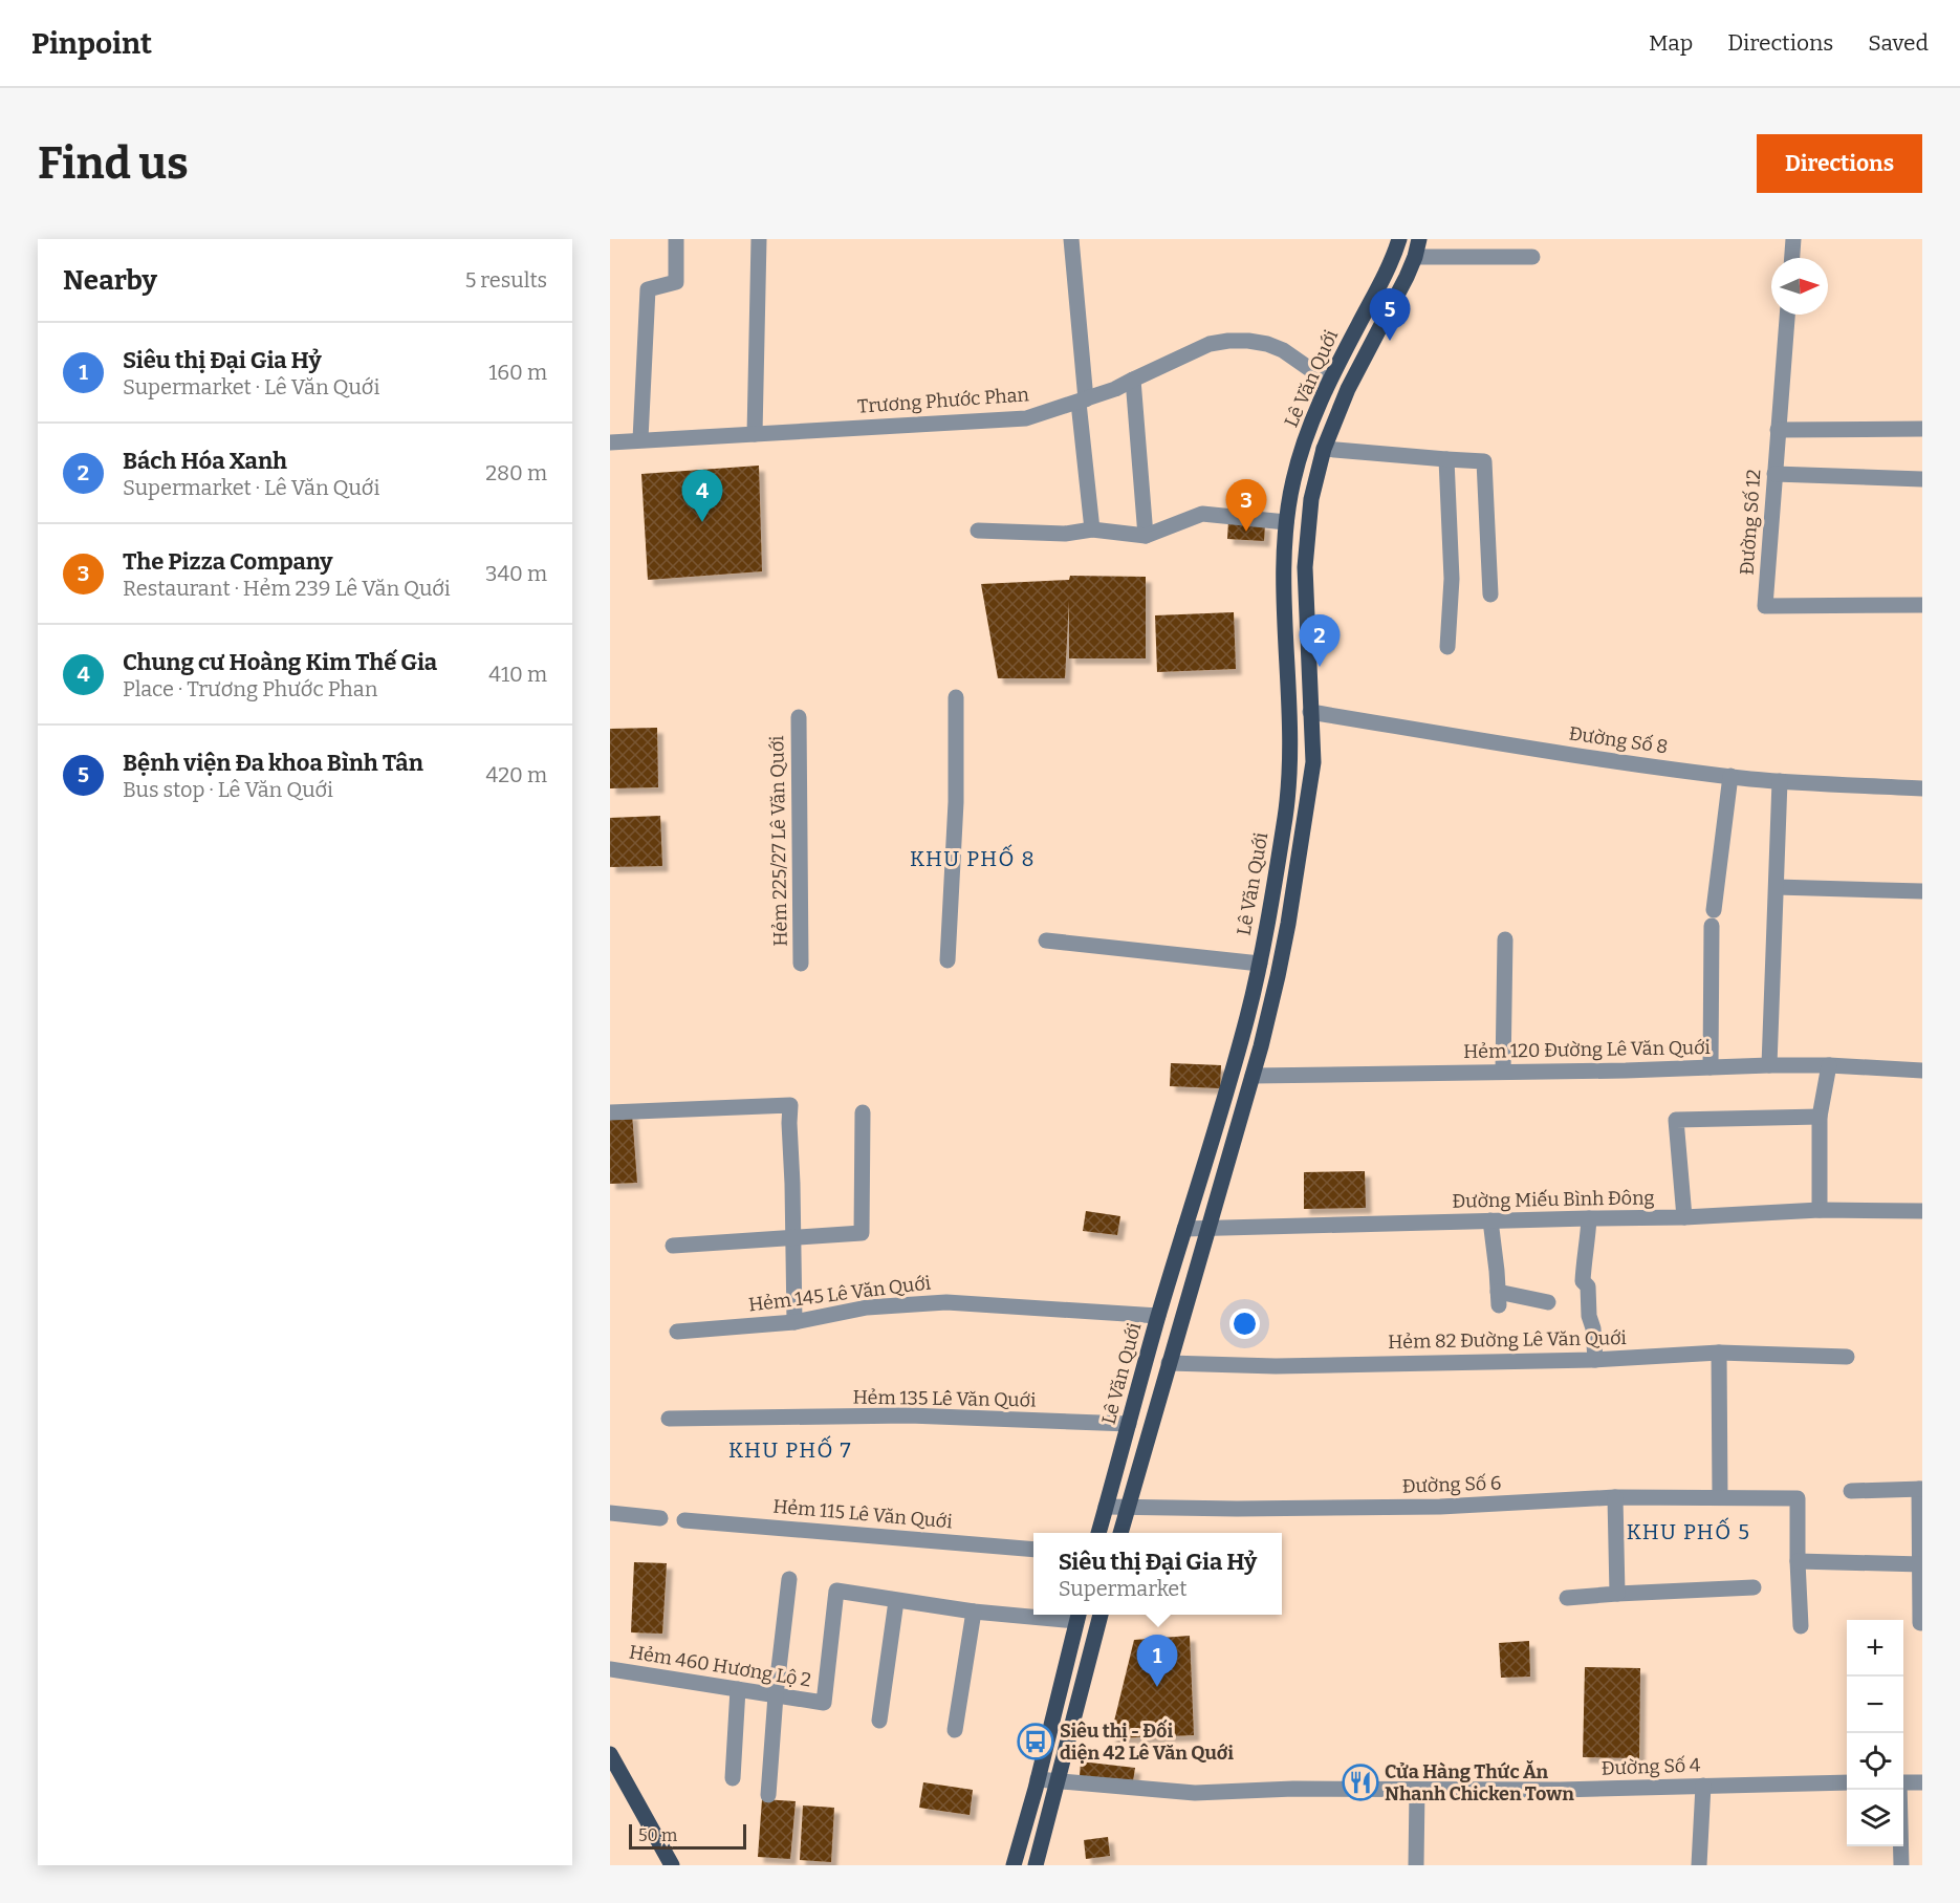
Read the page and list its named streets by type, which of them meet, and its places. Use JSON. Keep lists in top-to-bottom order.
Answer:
{
  "streets": {
    "main road": ["Lê Văn Quới"],
    "street": [
      "Trương Phước Phan",
      "Đường Số 12",
      "Đường Số 8",
      "Hẻm 225/27 Lê Văn Quới",
      "Hẻm 120 Đường Lê Văn Quới",
      "Đường Miếu Bình Đông",
      "Hẻm 145 Lê Văn Quới",
      "Hẻm 82 Đường Lê Văn Quới",
      "Hẻm 135 Lê Văn Quới",
      "Đường Số 6",
      "Hẻm 115 Lê Văn Quới",
      "Hẻm 460 Hương Lộ 2",
      "Đường Số 4"
    ]
  },
  "crossings": [
    ["Lê Văn Quới", "Trương Phước Phan"],
    ["Lê Văn Quới", "Đường Số 8"],
    ["Lê Văn Quới", "Hẻm 120 Đường Lê Văn Quới"],
    ["Lê Văn Quới", "Đường Miếu Bình Đông"],
    ["Lê Văn Quới", "Hẻm 145 Lê Văn Quới"],
    ["Lê Văn Quới", "Hẻm 82 Đường Lê Văn Quới"],
    ["Lê Văn Quới", "Hẻm 135 Lê Văn Quới"],
    ["Lê Văn Quới", "Đường Số 6"]
  ],
  "districts": ["KHU PHỐ 8", "KHU PHỐ 7", "KHU PHỐ 5"],
  "places": {
    "bus stop": ["Siêu thị - Đối diện 42 Lê Văn Quới"],
    "restaurant": ["Cửa Hàng Thức Ăn Nhanh Chicken Town"]
  },
  "scale_bar": "50 m",
  "north": "right",
  "page": {
    "header": "Pinpoint",
    "nav": ["Map", "Directions", "Saved"],
    "buttons": "Directions",
    "title": "Find us",
    "heading": ["Nearby", "5 results"],
    "pins": [
      "5",
      "4",
      "3",
      "2",
      "1"
    ],
    "list": [
      {
        "mark": "1",
        "name": "Siêu thị Đại Gia Hỷ",
        "note": "Supermarket · Lê Văn Quới",
        "value": "160 m"
      },
      {
        "mark": "2",
        "name": "Bách Hóa Xanh",
        "note": "Supermarket · Lê Văn Quới",
        "value": "280 m"
      },
      {
        "mark": "3",
        "name": "The Pizza Company",
        "note": "Restaurant · Hẻm 239 Lê Văn Quới",
        "value": "340 m"
      },
      {
        "mark": "4",
        "name": "Chung cư Hoàng Kim Thế Gia",
        "note": "Place · Trương Phước Phan",
        "value": "410 m"
      },
      {
        "mark": "5",
        "name": "Bệnh viện Đa khoa Bình Tân",
        "note": "Bus stop · Lê Văn Quới",
        "value": "420 m"
      }
    ],
    "popup": ["Siêu thị Đại Gia Hỷ", "Supermarket"],
    "map_buttons": ["+", "−"],
    "scale": "50 m"
  }
}
